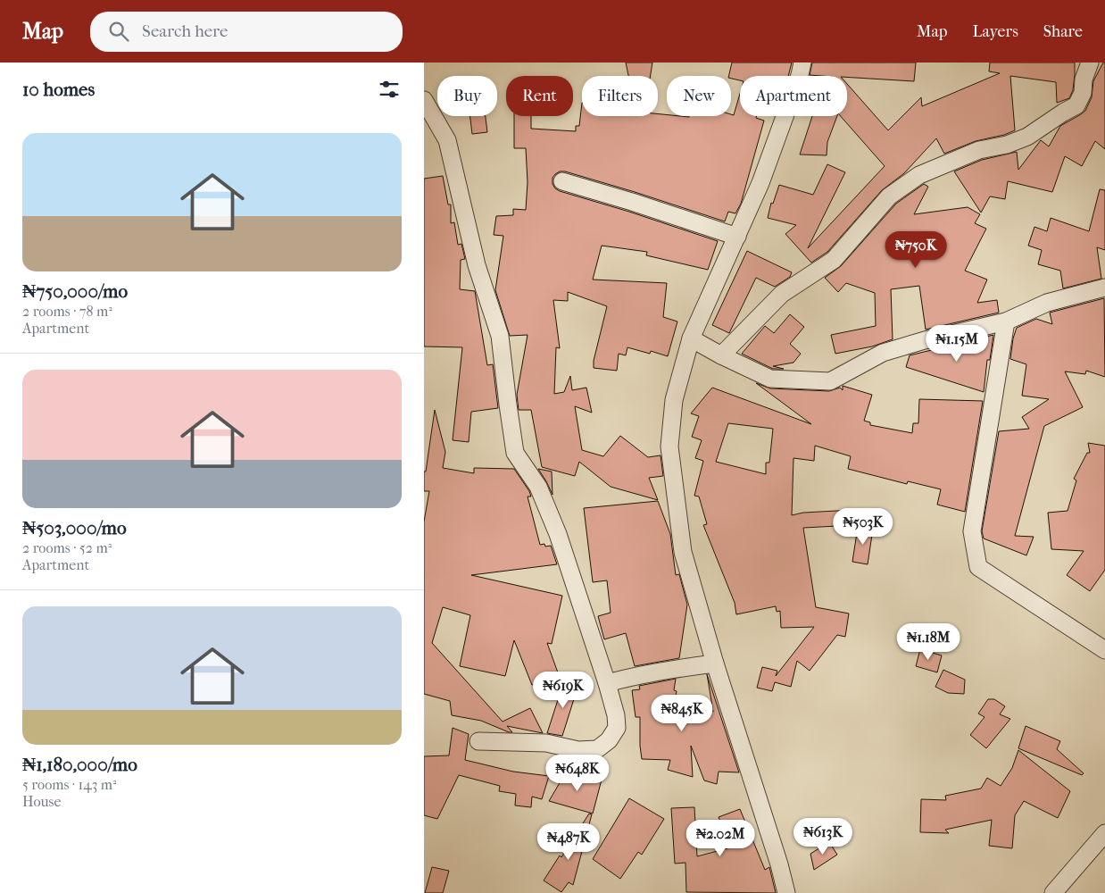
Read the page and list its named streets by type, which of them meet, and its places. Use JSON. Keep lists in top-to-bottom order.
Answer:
{
  "page": {
    "header": "Map",
    "search": "Search here",
    "nav": ["Map", "Layers", "Share"],
    "heading": "10 homes",
    "chip": [
      "Buy",
      "Rent",
      "Filters",
      "New",
      "Apartment"
    ],
    "list": [
      {
        "name": "₦750,000/mo",
        "note": "2 rooms · 78 m² · Apartment"
      },
      {
        "name": "₦503,000/mo",
        "note": "2 rooms · 52 m² · Apartment"
      },
      {
        "name": "₦1,180,000/mo",
        "note": "5 rooms · 143 m² · House"
      }
    ],
    "price": [
      "₦750K",
      "₦1.15M",
      "₦503K",
      "₦1.18M",
      "₦619K",
      "₦845K",
      "₦648K",
      "₦613K",
      "₦2.02M",
      "₦487K"
    ]
  }
}
